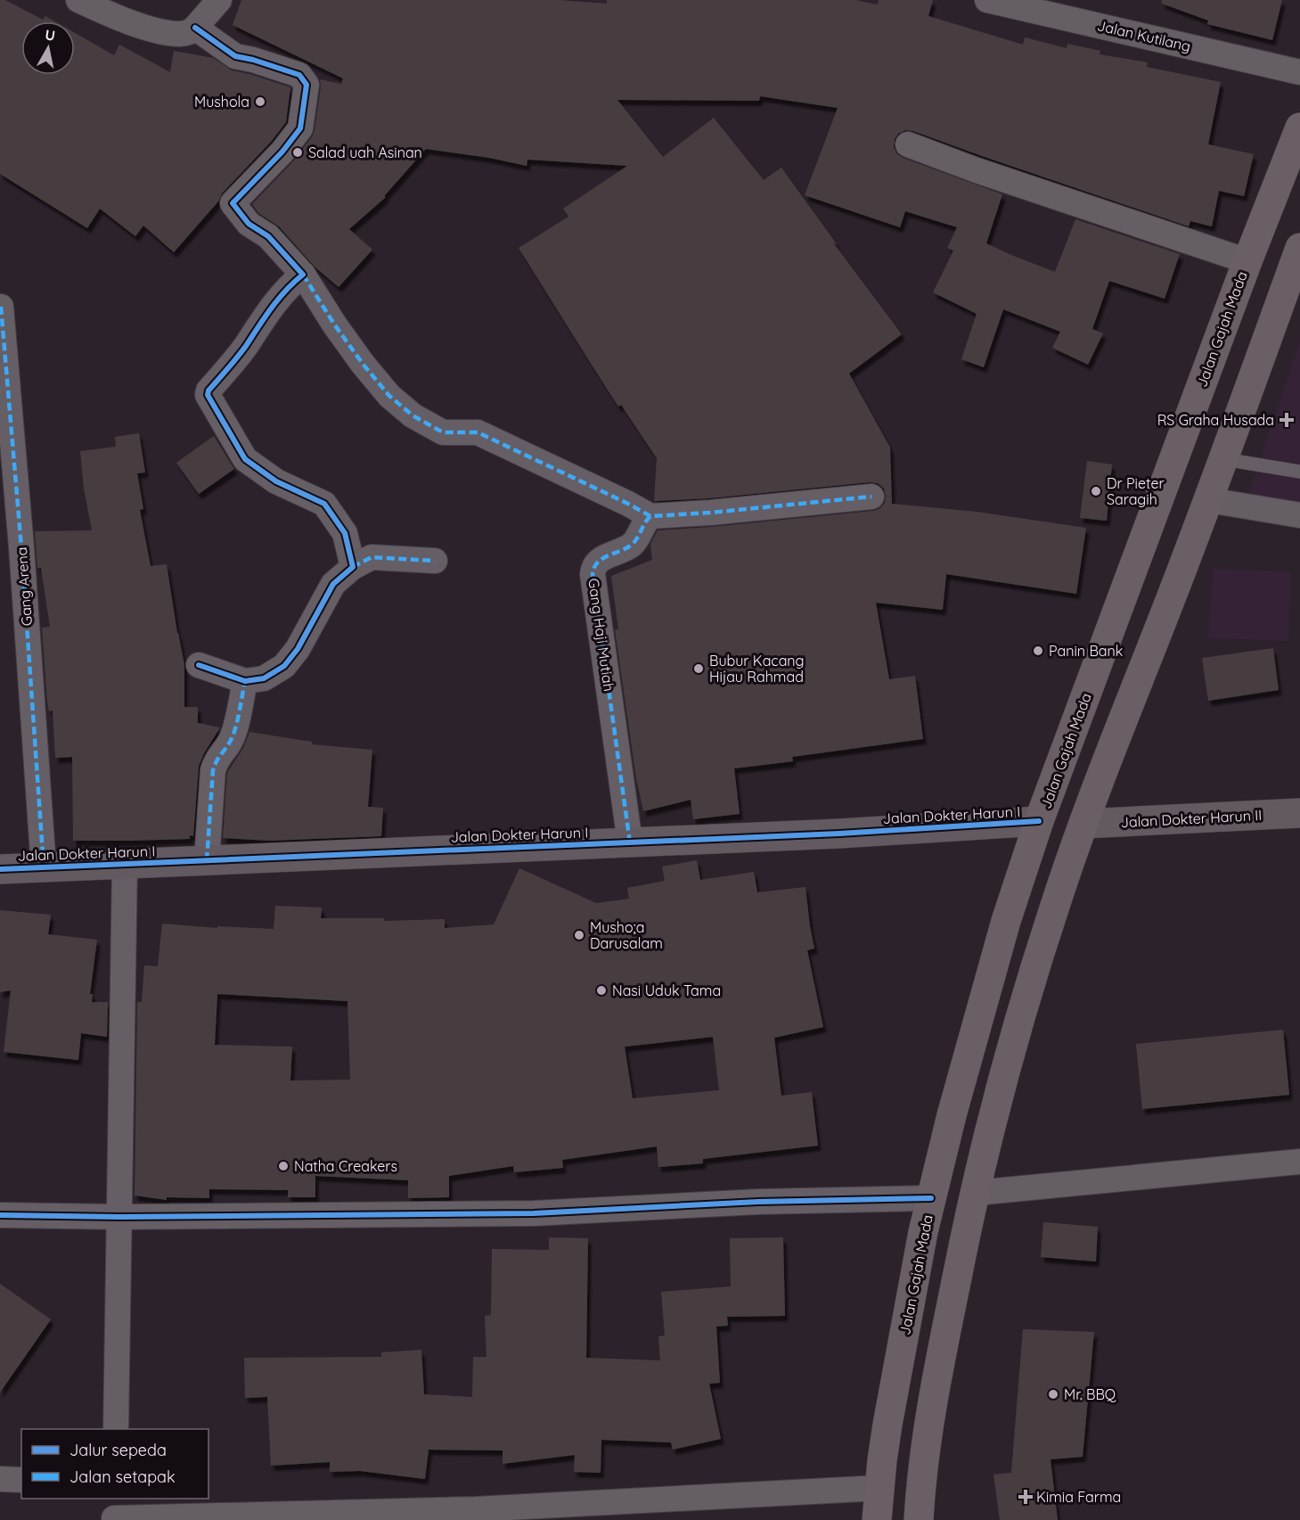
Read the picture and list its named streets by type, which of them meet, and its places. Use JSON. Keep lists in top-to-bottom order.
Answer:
{
  "streets": {
    "main road": ["Jalan Gajah Mada"],
    "street": [
      "Jalan Kutilang",
      "Gang Arena",
      "Gang Haji Mutiah",
      "Jalan Dokter Harun I",
      "Jalan Dokter Harun II"
    ]
  },
  "crossings": [
    ["Jalan Gajah Mada", "Jalan Dokter Harun I"],
    ["Gang Arena", "Jalan Dokter Harun I"],
    ["Gang Haji Mutiah", "Jalan Dokter Harun I"]
  ],
  "places": {
    "other": [
      "Mushola",
      "Salad uah Asinan",
      "Dr Pieter Saragih",
      "Panin Bank",
      "Bubur Kacang Hijau Rahmad",
      "Musho;a Darusalam",
      "Nasi Uduk Tama",
      "Natha Creakers",
      "Mr. BBQ"
    ],
    "health": ["RS Graha Husada", "Kimia Farma"]
  },
  "legend": ["Jalur sepeda", "Jalan setapak"],
  "north": "top"
}
